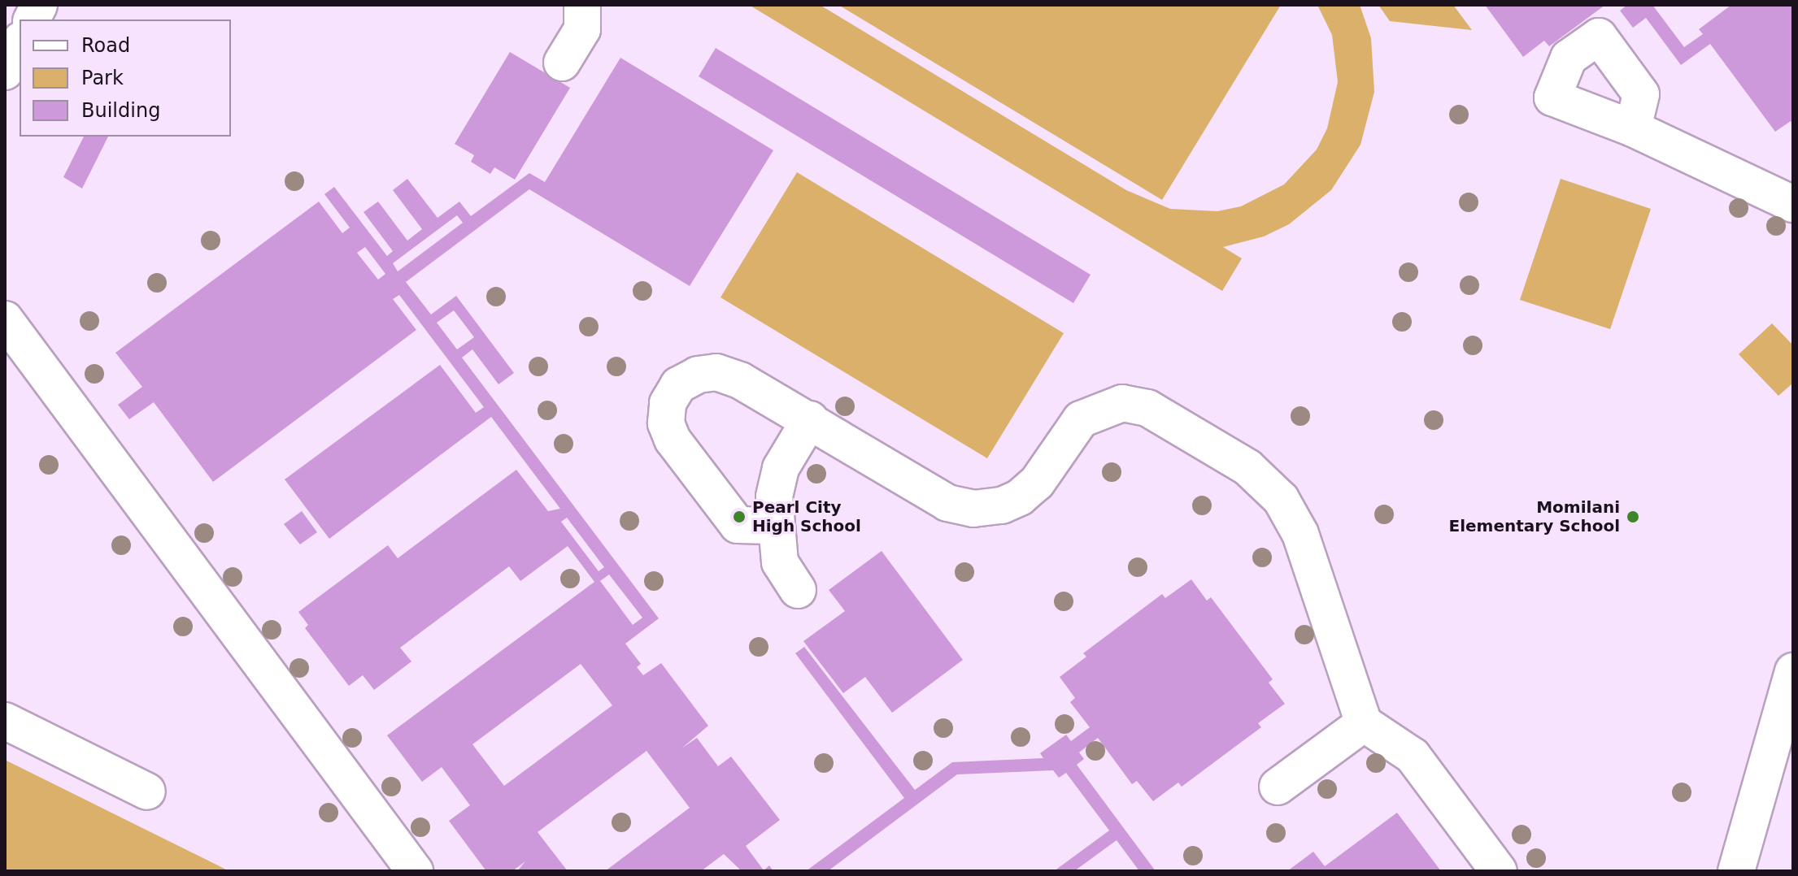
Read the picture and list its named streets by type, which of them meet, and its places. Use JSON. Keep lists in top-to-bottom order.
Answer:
{
  "places": ["Pearl City High School", "Momilani Elementary School"],
  "legend": ["Road", "Park", "Building"]
}
